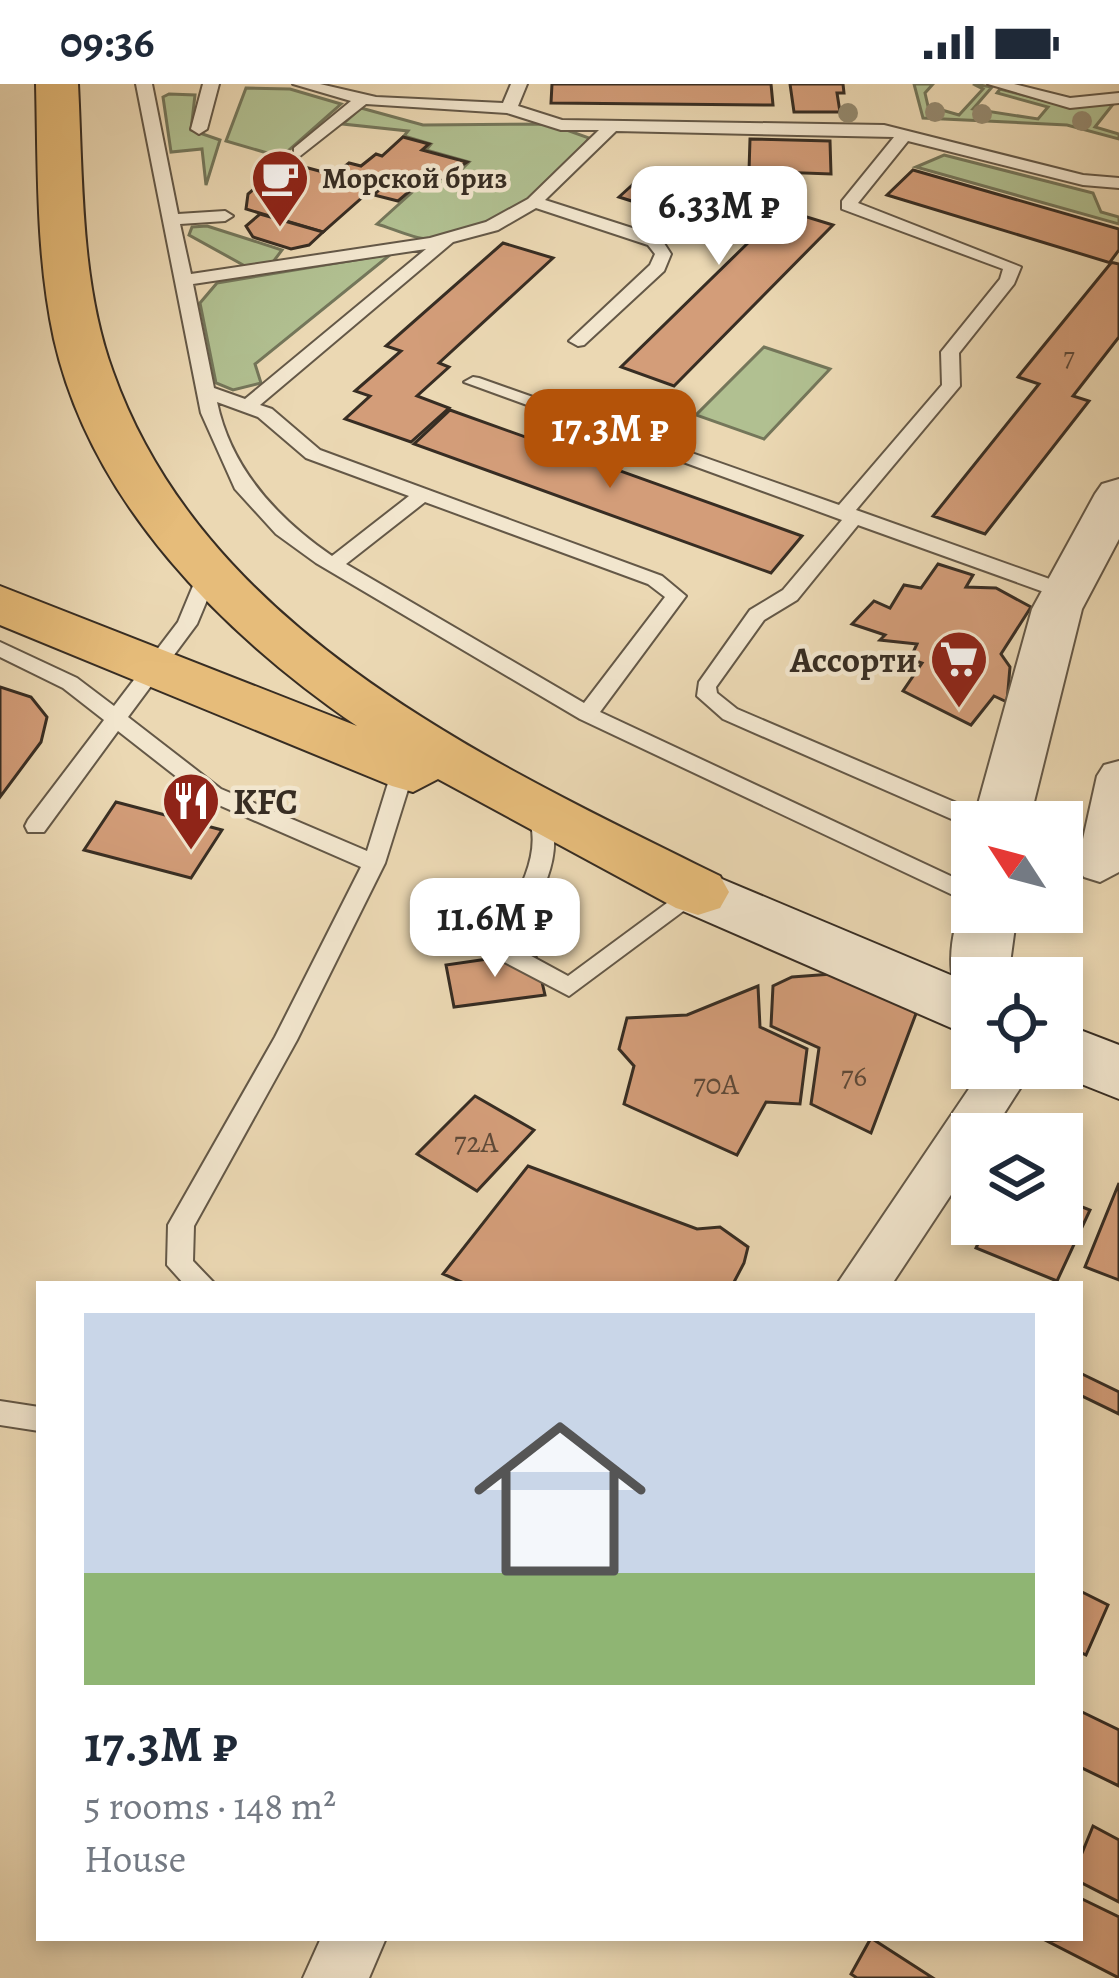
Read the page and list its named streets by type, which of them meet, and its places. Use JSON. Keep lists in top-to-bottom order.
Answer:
{
  "places": {
    "cafe": ["Морской бриз"],
    "supermarket": ["Ассорти"],
    "restaurant": ["KFC"]
  },
  "house_numbers": [
    "7",
    "76",
    "70А",
    "72А"
  ],
  "north": "top left",
  "page": {
    "status": "09:36",
    "price": ["6.33M ₽", "17.3M ₽", "11.6M ₽"],
    "list": [
      {
        "name": "17.3M ₽",
        "note": "5 rooms · 148 m² · House"
      }
    ]
  }
}
